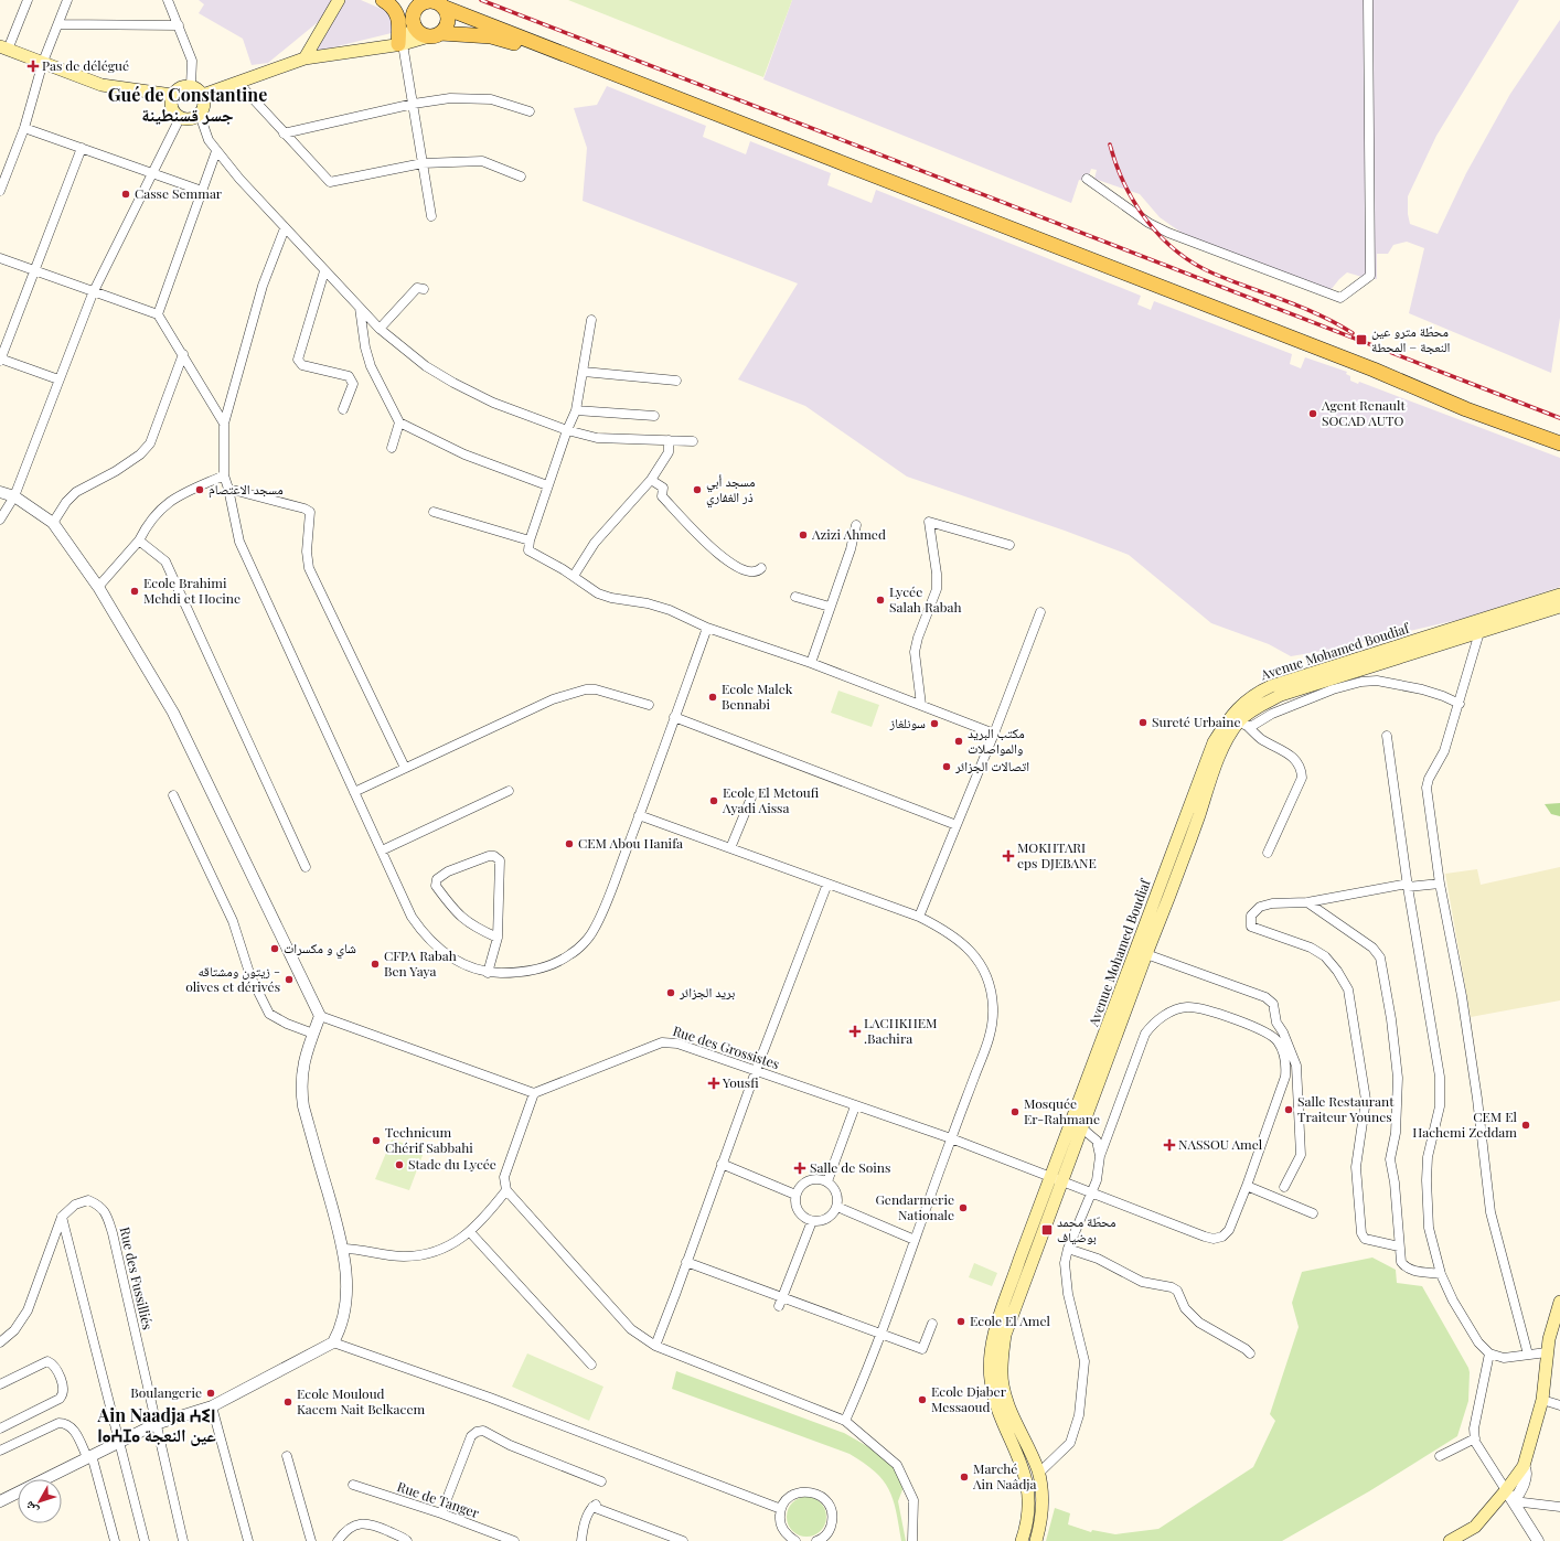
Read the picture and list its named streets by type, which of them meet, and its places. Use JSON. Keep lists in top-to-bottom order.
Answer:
{
  "streets": {
    "main road": ["Avenue Mohamed Boudiaf"],
    "street": ["Rue des Grossistes", "Rue des Fussilliés", "Rue de Tanger"]
  },
  "crossings": [
    ["Avenue Mohamed Boudiaf", "Rue des Grossistes"]
  ],
  "districts": ["Gué de Constantine جسر قسنطينة", "Ain Naadja ⵄⵉⵏ ⵏⴰⵄⵊⴰ عين النعجة"],
  "places": {
    "health": [
      "Pas de délégué",
      "MOKHTARI eps DJEBANE",
      "LACHKHEM .Bachira",
      "Yousfi",
      "NASSOU Amel",
      "Salle de Soins"
    ],
    "other": [
      "Casse Semmar",
      "Agent Renault SOCAD AUTO",
      "مسجد الاعتصام",
      "مسجد أبي ذر الغفاري",
      "Azizi Ahmed",
      "Ecole Brahimi Mehdi et Hocine",
      "Lycée Salah Rabah",
      "Ecole Malek Bennabi",
      "Sureté Urbaine",
      "سونلغاز",
      "مكتب البريد والمواصلات",
      "اتصالات الجزائر",
      "Ecole El Metoufi Ayadi Aissa",
      "CEM Abou Hanifa",
      "شاي و مكسرات",
      "CFPA Rabah Ben Yaya",
      "زيتون ومشتاقه - olives et dérivés",
      "بريد الجزائر",
      "Salle Restaurant Traiteur Younes",
      "Mosquée Er-Rahmane",
      "CEM El Hachemi Zeddam",
      "Technicum Chérif Sabbahi",
      "Stade du Lycée",
      "Gendarmerie Nationale",
      "Ecole El Amel",
      "Boulangerie",
      "Ecole Djaber Messaoud",
      "Ecole Mouloud Kacem Nait Belkacem",
      "Marché Ain Naâdja"
    ],
    "transit": ["محطّة مترو عين النعجة – المحطة", "محطّة محمد بوضياف"]
  },
  "north": "bottom left"
}
